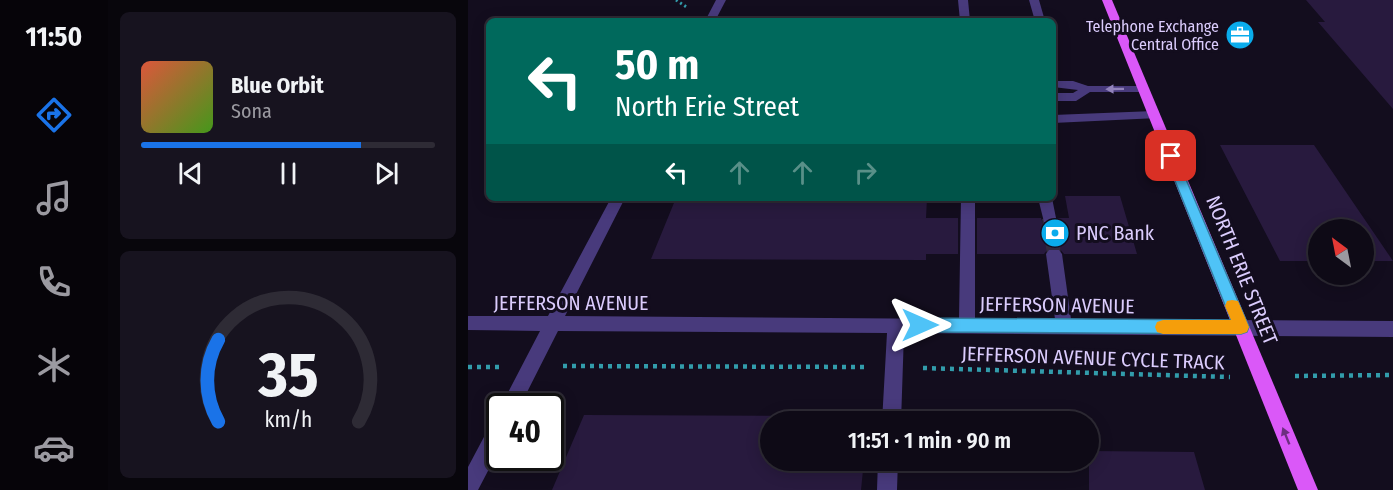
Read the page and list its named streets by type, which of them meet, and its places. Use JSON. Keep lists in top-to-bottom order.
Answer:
{
  "streets": {
    "main road": ["NORTH ERIE STREET"],
    "street": ["JEFFERSON AVENUE"],
    "path": ["JEFFERSON AVENUE CYCLE TRACK"]
  },
  "crossings": [
    ["NORTH ERIE STREET", "JEFFERSON AVENUE"],
    ["NORTH ERIE STREET", "JEFFERSON AVENUE CYCLE TRACK"]
  ],
  "places": {
    "office": ["Telephone Exchange Central Office"],
    "bank": ["PNC Bank"]
  },
  "north": "top left",
  "page": {
    "tabs": "11:50",
    "turn": ["50 m", "North Erie Street"],
    "song": ["Blue Orbit", "Sona"],
    "limit": "40",
    "trip": "11:51 · 1 min · 90 m",
    "gauge": ["35", "km/h"]
  }
}
